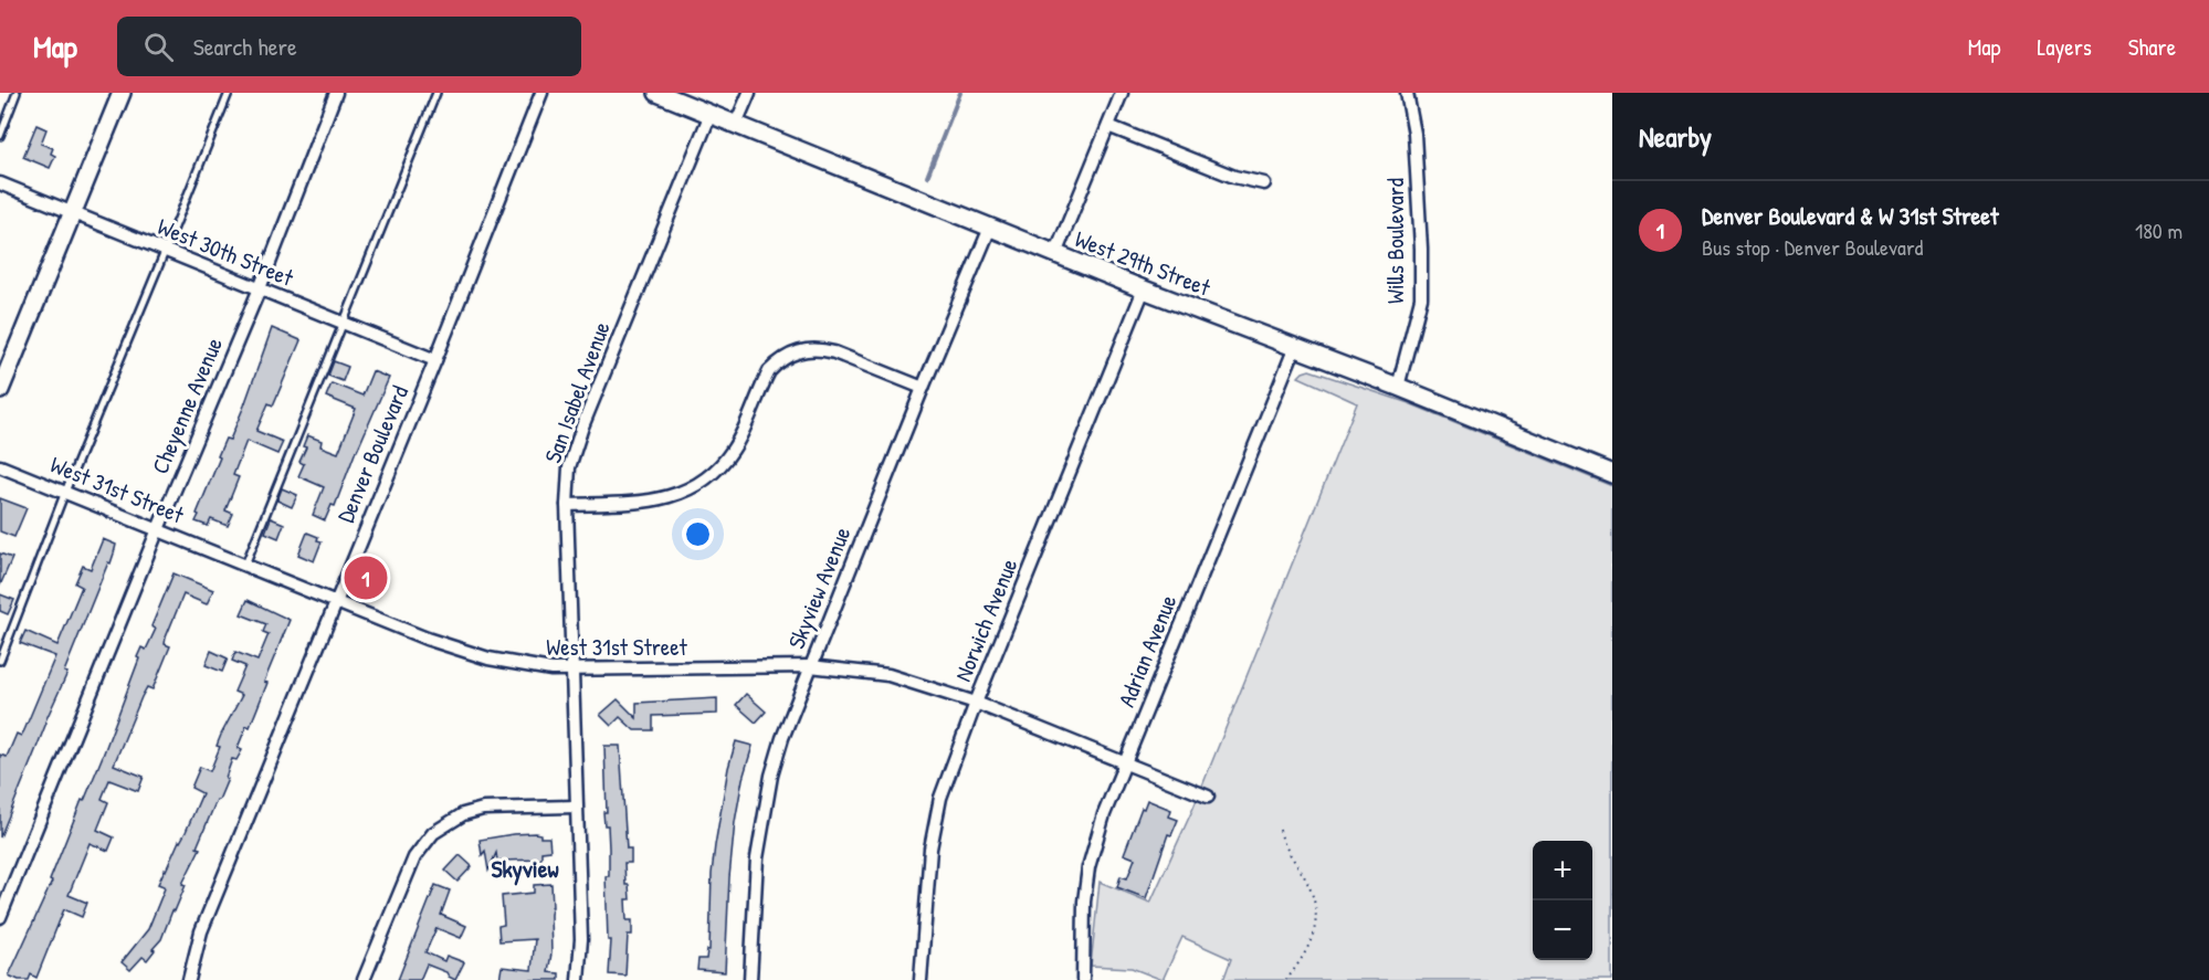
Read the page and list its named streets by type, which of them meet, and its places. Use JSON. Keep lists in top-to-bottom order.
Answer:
{
  "streets": {
    "street": [
      "Wills Boulevard",
      "West 30th Street",
      "West 29th Street",
      "San Isabel Avenue",
      "Cheyenne Avenue",
      "Denver Boulevard",
      "West 31st Street",
      "Skyview Avenue",
      "Norwich Avenue",
      "Adrian Avenue"
    ]
  },
  "crossings": [
    ["Wills Boulevard", "West 29th Street"],
    ["West 30th Street", "Cheyenne Avenue"],
    ["West 30th Street", "Denver Boulevard"],
    ["West 29th Street", "San Isabel Avenue"],
    ["West 29th Street", "Skyview Avenue"],
    ["West 29th Street", "Norwich Avenue"],
    ["West 29th Street", "Adrian Avenue"],
    ["San Isabel Avenue", "West 31st Street"],
    ["Cheyenne Avenue", "West 31st Street"],
    ["Denver Boulevard", "West 31st Street"],
    ["West 31st Street", "Skyview Avenue"],
    ["West 31st Street", "Norwich Avenue"],
    ["West 31st Street", "Adrian Avenue"]
  ],
  "districts": ["Skyview"],
  "page": {
    "header": "Map",
    "search": "Search here",
    "nav": ["Map", "Layers", "Share"],
    "heading": "Nearby",
    "list": [
      {
        "mark": "1",
        "name": "Denver Boulevard & W 31st Street",
        "note": "Bus stop · Denver Boulevard",
        "value": "180 m"
      }
    ],
    "pins": "1",
    "map_buttons": ["+", "−"]
  }
}
